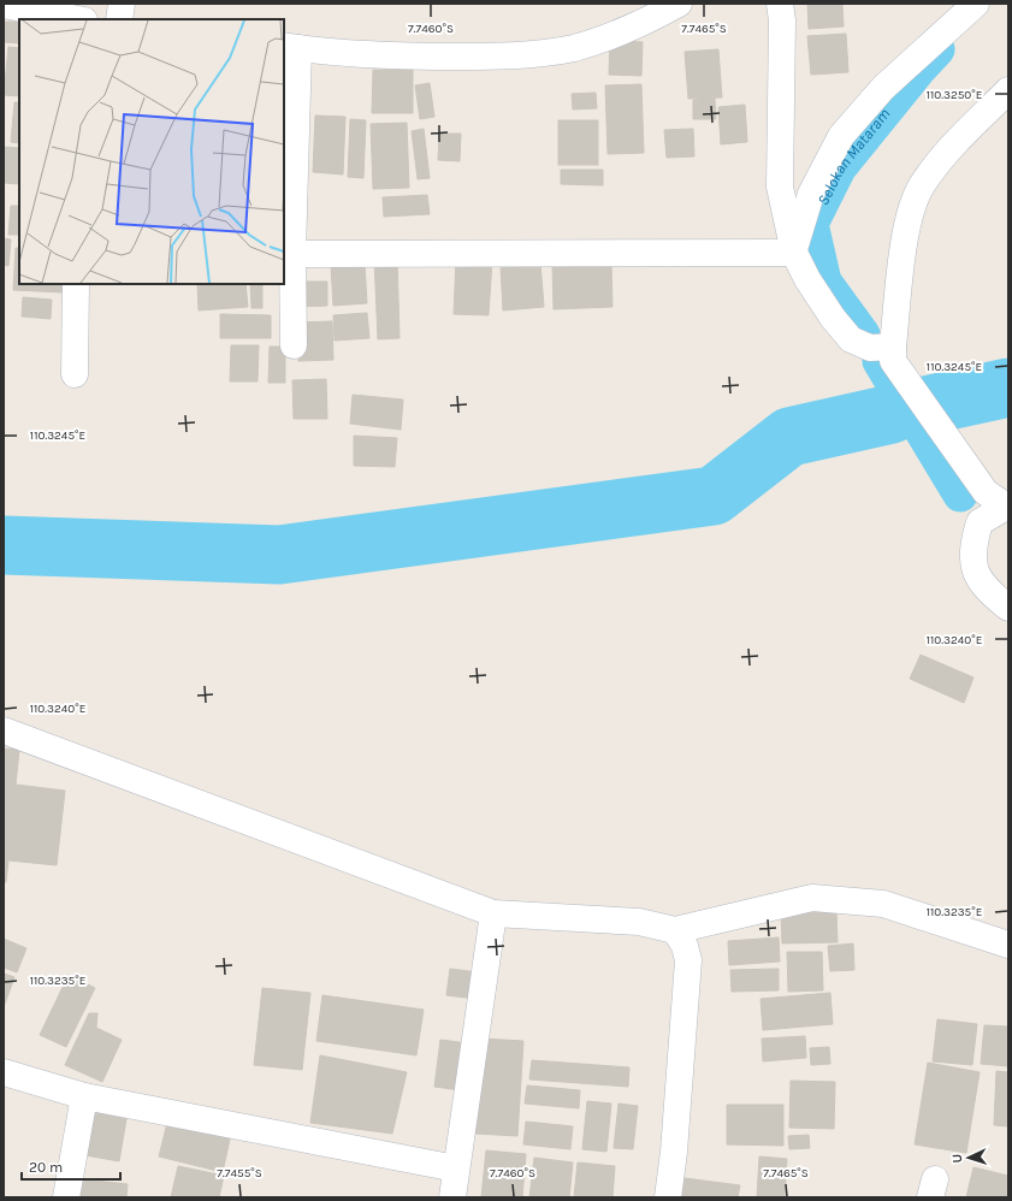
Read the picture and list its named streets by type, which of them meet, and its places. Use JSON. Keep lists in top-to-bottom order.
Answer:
{
  "water": ["Selokan Mataram"],
  "scale_bar": "20 m",
  "north": "left",
  "coordinates": [
    "7.7460°S",
    "7.7465°S",
    "110.3250°E",
    "110.3245°E",
    "110.3240°E",
    "110.3235°E",
    "7.7455°S"
  ]
}
